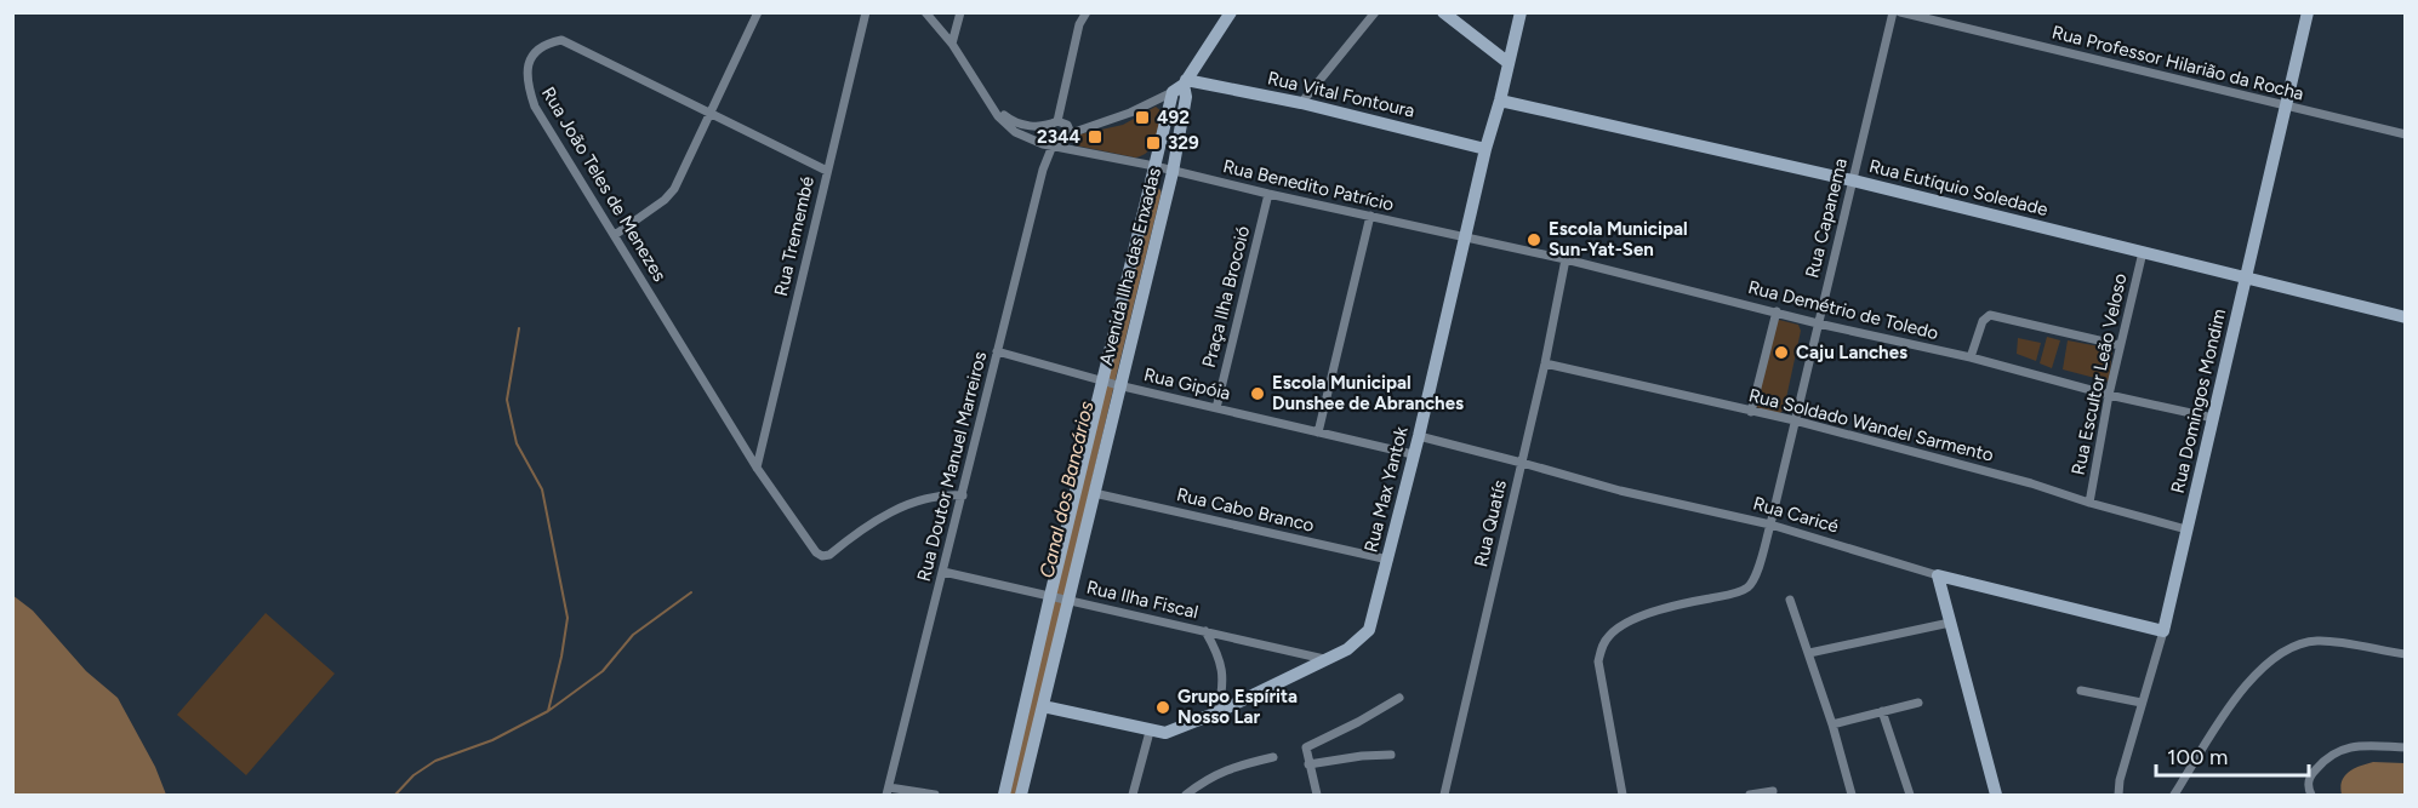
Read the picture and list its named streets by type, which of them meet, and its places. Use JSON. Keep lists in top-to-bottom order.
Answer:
{
  "streets": {
    "street": [
      "Rua Professor Hilarião da Rocha",
      "Rua Vital Fontoura",
      "Rua João Teles de Menezes",
      "Rua Benedito Patrício",
      "Rua Eutíquio Soledade",
      "Rua Capanema",
      "Rua Tremembé",
      "Avenida Ilha das Enxadas",
      "Praça Ilha Brocoió",
      "Rua Demétrio de Toledo",
      "Rua Escultor Leão Veloso",
      "Rua Gipóia",
      "Rua Domingos Mondim",
      "Rua Soldado Wandel Sarmento",
      "Rua Doutor Manuel Marreiros",
      "Rua Max Yantok",
      "Rua Cabo Branco",
      "Rua Caricé",
      "Rua Quatís",
      "Rua Ilha Fiscal"
    ]
  },
  "crossings": [
    ["Rua Professor Hilarião da Rocha", "Rua Domingos Mondim"],
    ["Rua Vital Fontoura", "Avenida Ilha das Enxadas"],
    ["Rua Vital Fontoura", "Rua Max Yantok"],
    ["Rua João Teles de Menezes", "Rua Tremembé"],
    ["Rua João Teles de Menezes", "Rua Doutor Manuel Marreiros"],
    ["Rua Benedito Patrício", "Avenida Ilha das Enxadas"],
    ["Rua Benedito Patrício", "Praça Ilha Brocoió"],
    ["Rua Benedito Patrício", "Rua Demétrio de Toledo"],
    ["Rua Benedito Patrício", "Rua Doutor Manuel Marreiros"],
    ["Rua Benedito Patrício", "Rua Max Yantok"],
    ["Rua Eutíquio Soledade", "Rua Capanema"],
    ["Rua Eutíquio Soledade", "Rua Escultor Leão Veloso"],
    ["Rua Eutíquio Soledade", "Rua Domingos Mondim"],
    ["Rua Eutíquio Soledade", "Rua Max Yantok"],
    ["Rua Capanema", "Rua Demétrio de Toledo"],
    ["Rua Capanema", "Rua Soldado Wandel Sarmento"],
    ["Rua Capanema", "Rua Caricé"],
    ["Avenida Ilha das Enxadas", "Rua Gipóia"],
    ["Avenida Ilha das Enxadas", "Rua Max Yantok"],
    ["Avenida Ilha das Enxadas", "Rua Cabo Branco"],
    ["Avenida Ilha das Enxadas", "Rua Ilha Fiscal"],
    ["Praça Ilha Brocoió", "Rua Gipóia"],
    ["Rua Demétrio de Toledo", "Rua Escultor Leão Veloso"],
    ["Rua Demétrio de Toledo", "Rua Domingos Mondim"],
    ["Rua Demétrio de Toledo", "Rua Max Yantok"],
    ["Rua Demétrio de Toledo", "Rua Quatís"],
    ["Rua Escultor Leão Veloso", "Rua Soldado Wandel Sarmento"],
    ["Rua Gipóia", "Rua Doutor Manuel Marreiros"],
    ["Rua Gipóia", "Rua Max Yantok"],
    ["Rua Domingos Mondim", "Rua Soldado Wandel Sarmento"],
    ["Rua Domingos Mondim", "Rua Caricé"],
    ["Rua Soldado Wandel Sarmento", "Rua Quatís"],
    ["Rua Doutor Manuel Marreiros", "Rua Ilha Fiscal"],
    ["Rua Max Yantok", "Rua Cabo Branco"],
    ["Rua Max Yantok", "Rua Caricé"],
    ["Rua Max Yantok", "Rua Ilha Fiscal"],
    ["Rua Caricé", "Rua Quatís"]
  ],
  "water": ["Canal dos Bancários"],
  "places": {
    "transit": ["492", "2344", "329"],
    "other": [
      "Escola Municipal Sun-Yat-Sen",
      "Caju Lanches",
      "Escola Municipal Dunshee de Abranches",
      "Grupo Espírita Nosso Lar"
    ]
  },
  "scale_bar": "100 m"
}
